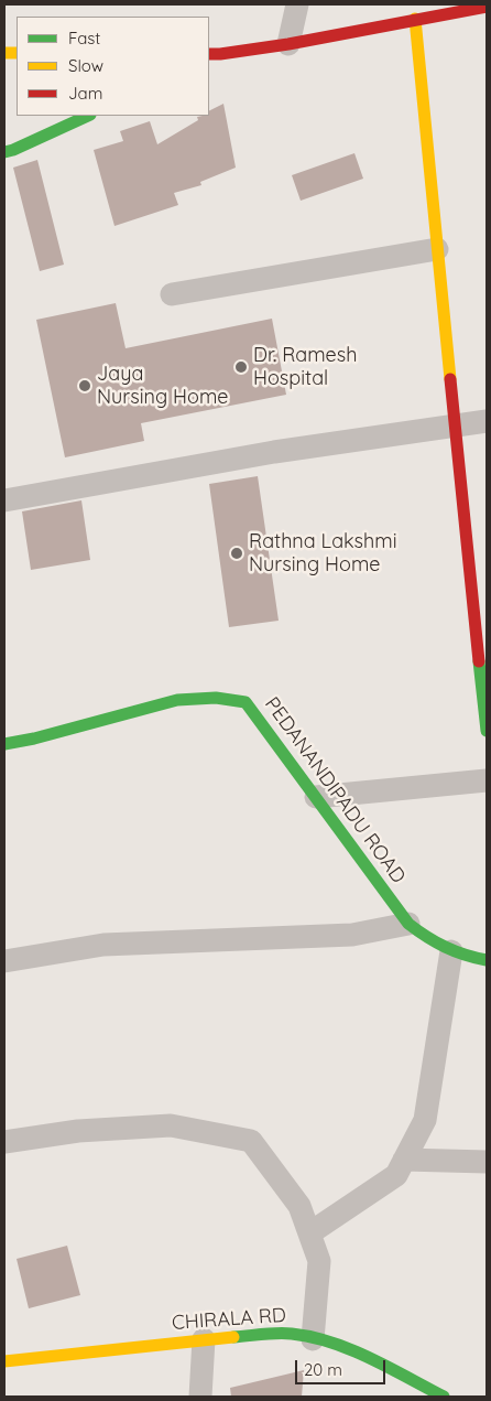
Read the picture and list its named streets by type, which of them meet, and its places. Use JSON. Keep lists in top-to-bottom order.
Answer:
{
  "streets": {
    "street": ["PEDANANDIPADU ROAD", "CHIRALA RD"]
  },
  "places": ["Dr. Ramesh Hospital", "Jaya Nursing Home", "Rathna Lakshmi Nursing Home"],
  "legend": ["Fast", "Slow", "Jam"],
  "scale_bar": "20 m"
}
